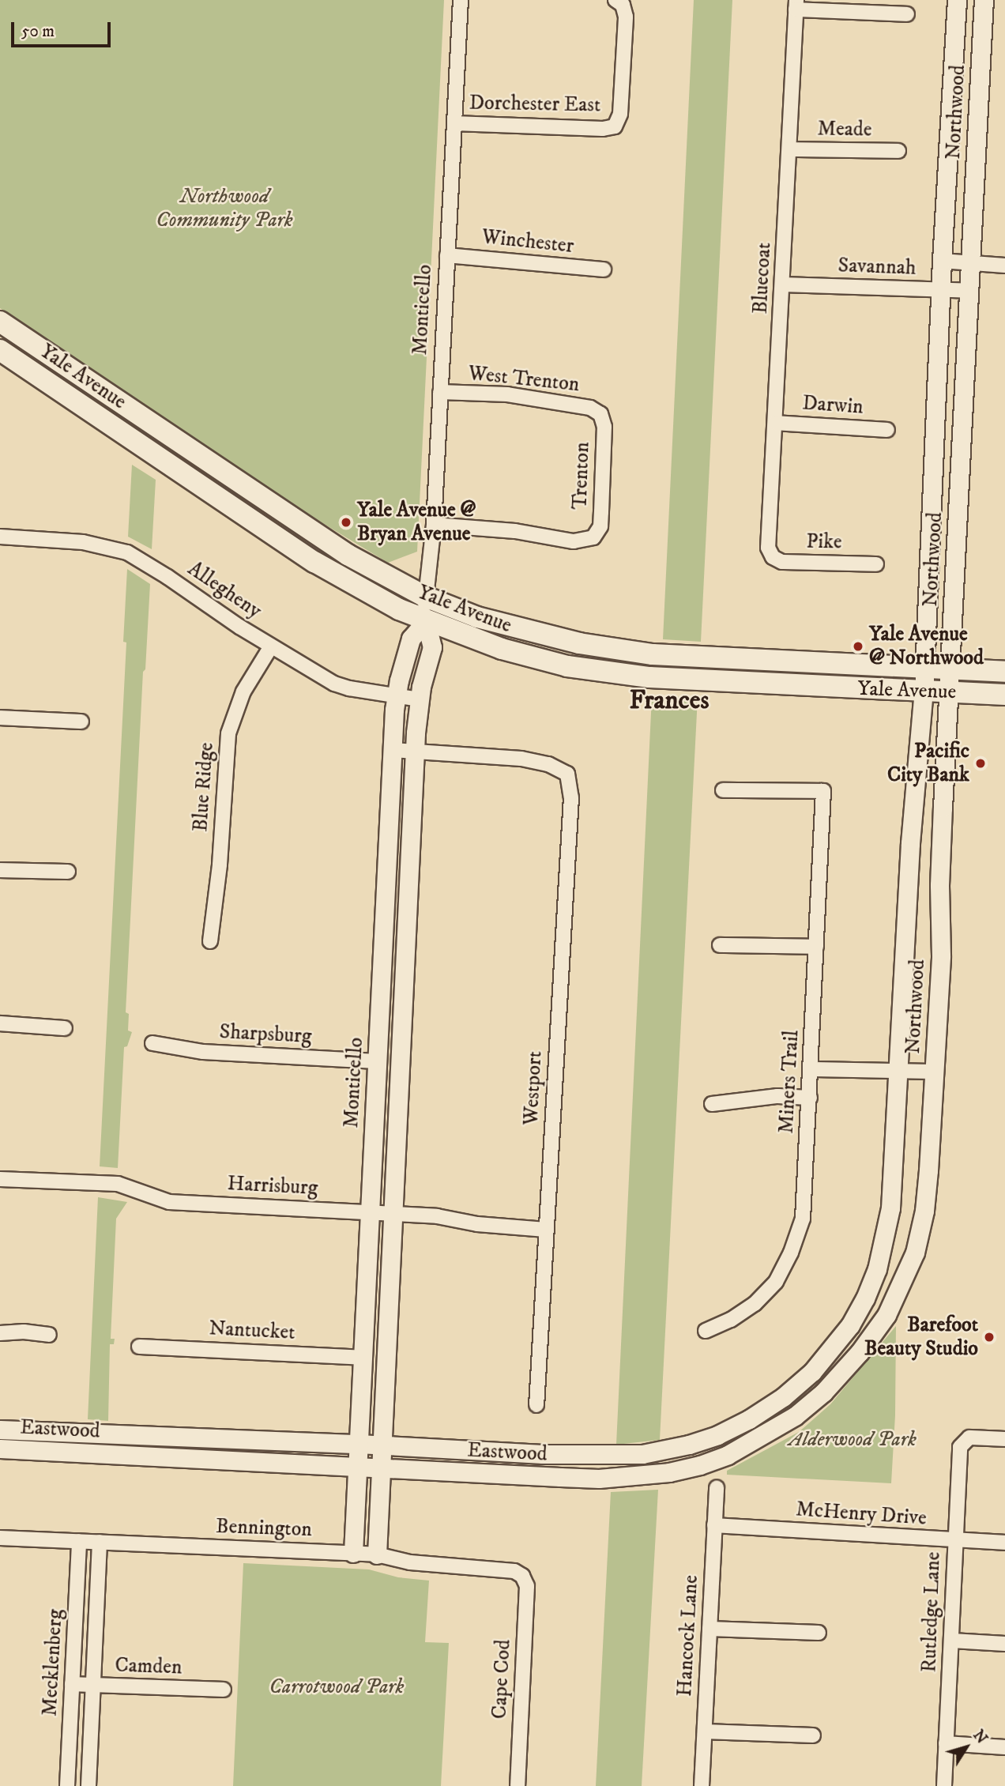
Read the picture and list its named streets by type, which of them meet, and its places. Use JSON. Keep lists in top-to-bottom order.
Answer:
{
  "streets": {
    "main road": ["Yale Avenue"],
    "street": [
      "Dorchester East",
      "Northwood",
      "Meade",
      "Winchester",
      "Savannah",
      "Bluecoat",
      "Monticello",
      "West Trenton",
      "Darwin",
      "Trenton",
      "Pike",
      "Allegheny",
      "Blue Ridge",
      "Sharpsburg",
      "Miners Trail",
      "Westport",
      "Harrisburg",
      "Nantucket",
      "Eastwood",
      "McHenry Drive",
      "Bennington",
      "Rutledge Lane",
      "Hancock Lane",
      "Mecklenberg",
      "Camden",
      "Cape Cod"
    ]
  },
  "crossings": [
    ["Dorchester East", "Monticello"],
    ["Northwood", "Savannah"],
    ["Northwood", "Yale Avenue"],
    ["Northwood", "Eastwood"],
    ["Meade", "Bluecoat"],
    ["Winchester", "Monticello"],
    ["Savannah", "Bluecoat"],
    ["Bluecoat", "Darwin"],
    ["Bluecoat", "Pike"],
    ["Monticello", "Yale Avenue"],
    ["Monticello", "West Trenton"],
    ["Monticello", "Trenton"],
    ["Monticello", "Allegheny"],
    ["Monticello", "Sharpsburg"],
    ["Monticello", "Westport"],
    ["Monticello", "Harrisburg"],
    ["Monticello", "Nantucket"],
    ["Monticello", "Eastwood"],
    ["Monticello", "Bennington"],
    ["West Trenton", "Trenton"],
    ["Allegheny", "Blue Ridge"],
    ["Westport", "Harrisburg"],
    ["McHenry Drive", "Rutledge Lane"],
    ["McHenry Drive", "Hancock Lane"],
    ["Bennington", "Mecklenberg"],
    ["Bennington", "Cape Cod"],
    ["Mecklenberg", "Camden"]
  ],
  "districts": ["Frances"],
  "parks": ["Northwood Community Park", "Alderwood Park", "Carrotwood Park"],
  "places": [
    "Yale Avenue @ Bryan Avenue",
    "Yale Avenue @ Northwood",
    "Pacific City Bank",
    "Barefoot Beauty Studio"
  ],
  "scale_bar": "50 m",
  "north": "top right"
}
